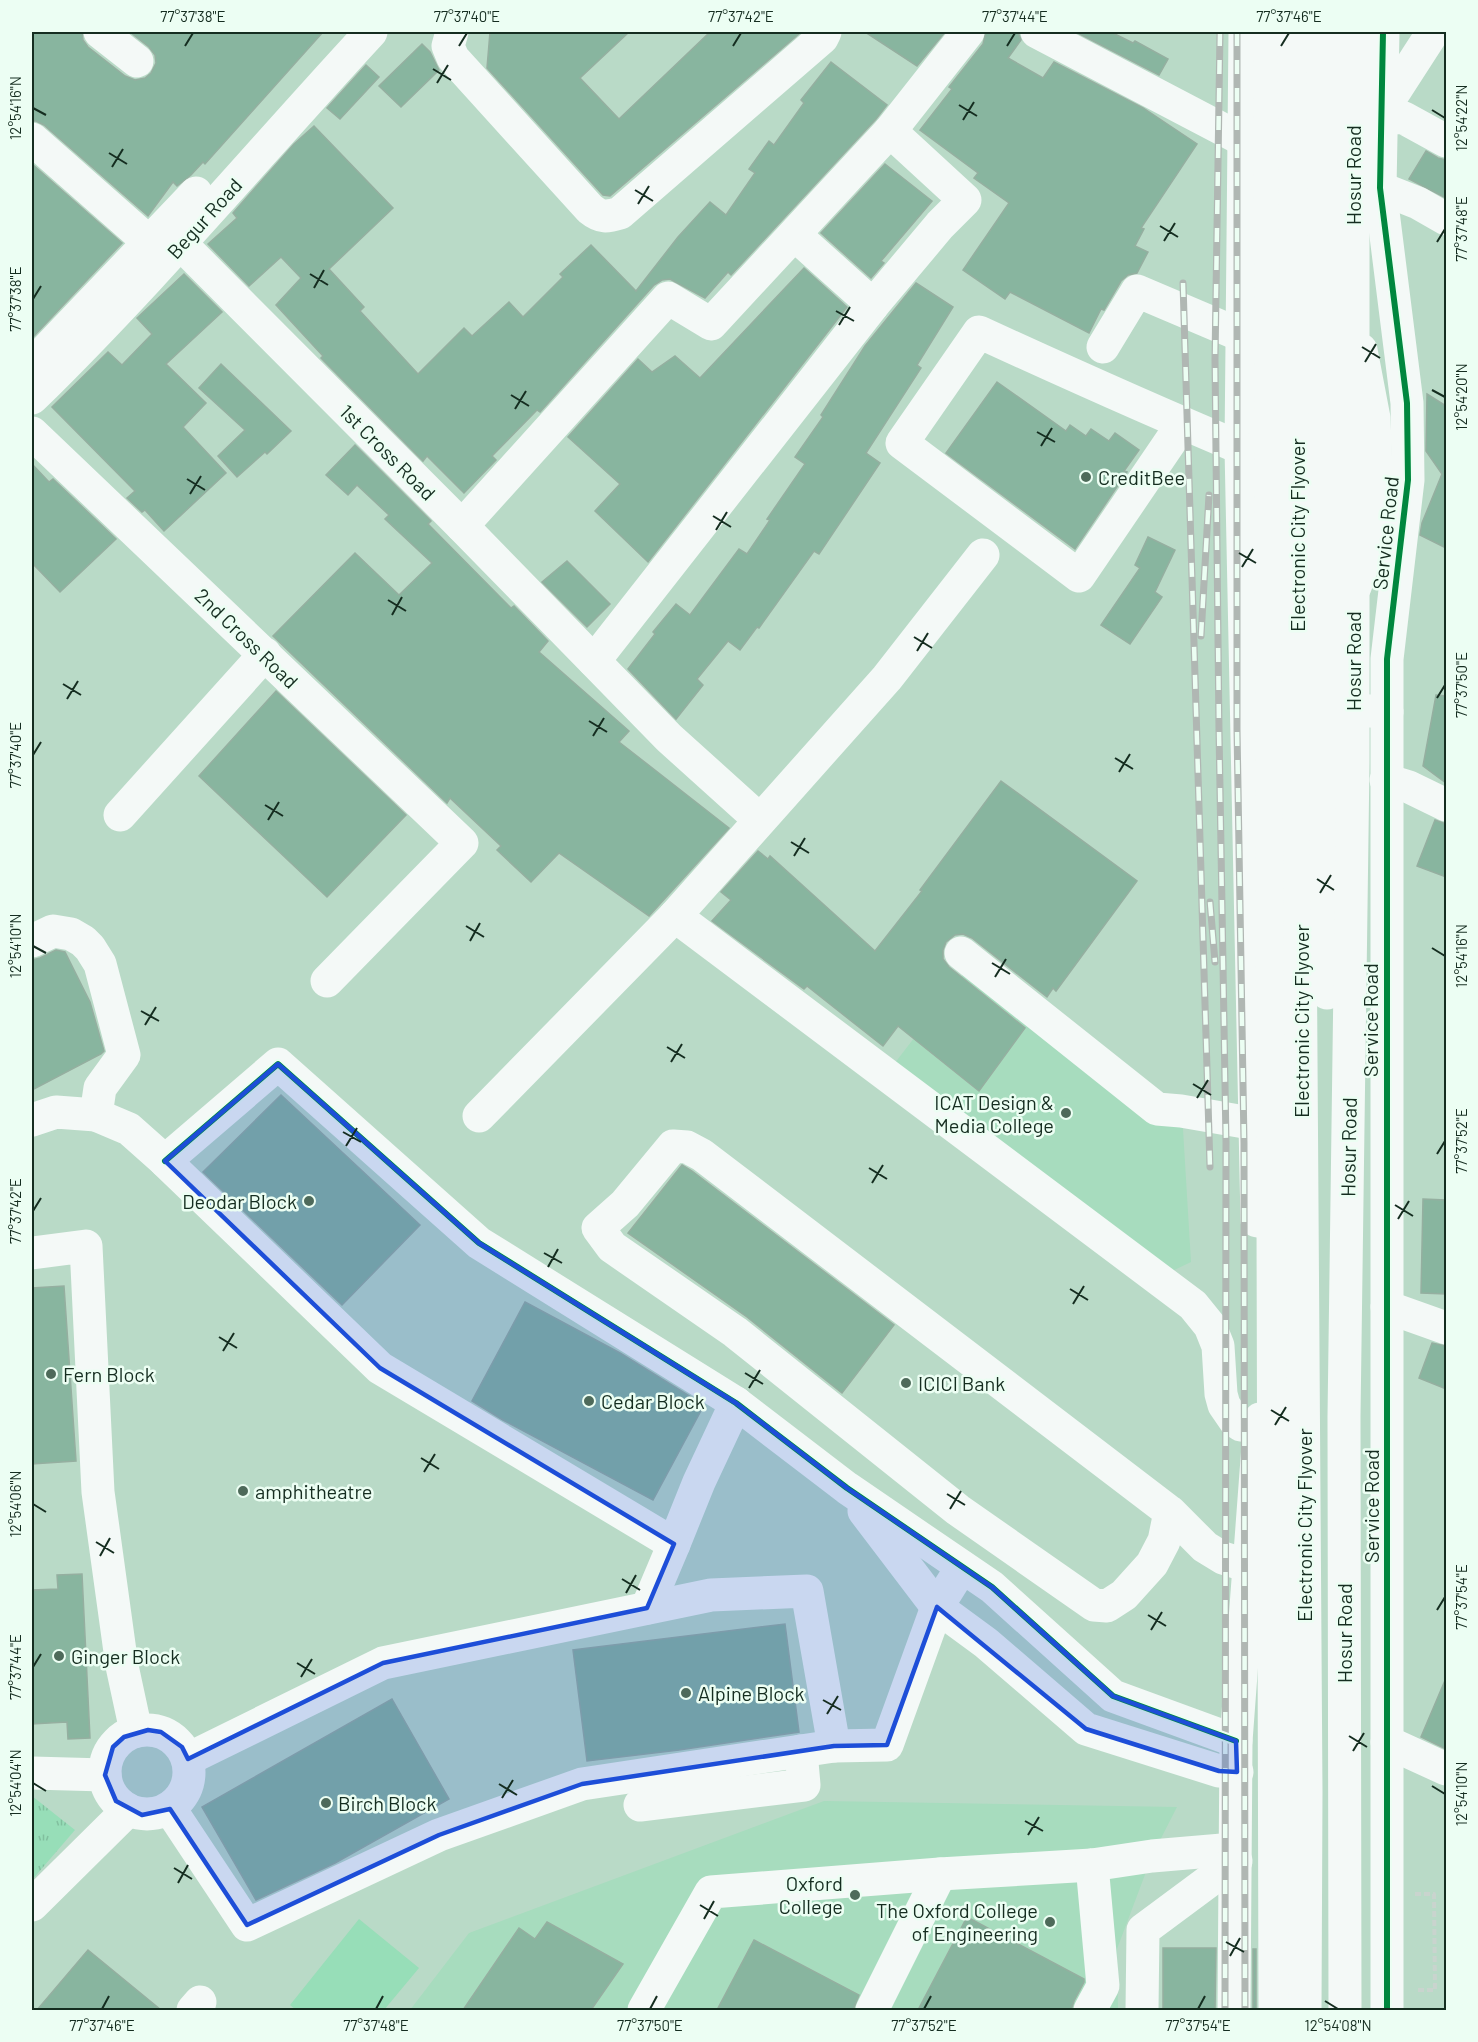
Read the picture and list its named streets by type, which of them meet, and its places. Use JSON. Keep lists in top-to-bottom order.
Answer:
{
  "streets": {
    "main road": [
      "Hosur Road",
      "Begur Road",
      "1st Cross Road",
      "Service Road",
      "Electronic City Flyover",
      "2nd Cross Road"
    ]
  },
  "crossings": [
    ["Begur Road", "1st Cross Road"]
  ],
  "places": [
    "CreditBee",
    "ICAT Design & Media College",
    "Deodar Block",
    "Fern Block",
    "ICICI Bank",
    "Cedar Block",
    "amphitheatre",
    "Ginger Block",
    "Alpine Block",
    "Birch Block",
    "Oxford College",
    "The Oxford College of Engineering"
  ],
  "coordinates": [
    "77°37'38\"E",
    "77°37'40\"E",
    "77°37'42\"E",
    "77°37'44\"E",
    "77°37'46\"E",
    "12°54'16\"N",
    "12°54'22\"N",
    "77°37'48\"E",
    "12°54'20\"N",
    "77°37'50\"E",
    "12°54'10\"N",
    "77°37'52\"E",
    "12°54'06\"N",
    "77°37'54\"E",
    "12°54'04\"N",
    "12°54'08\"N"
  ]
}
